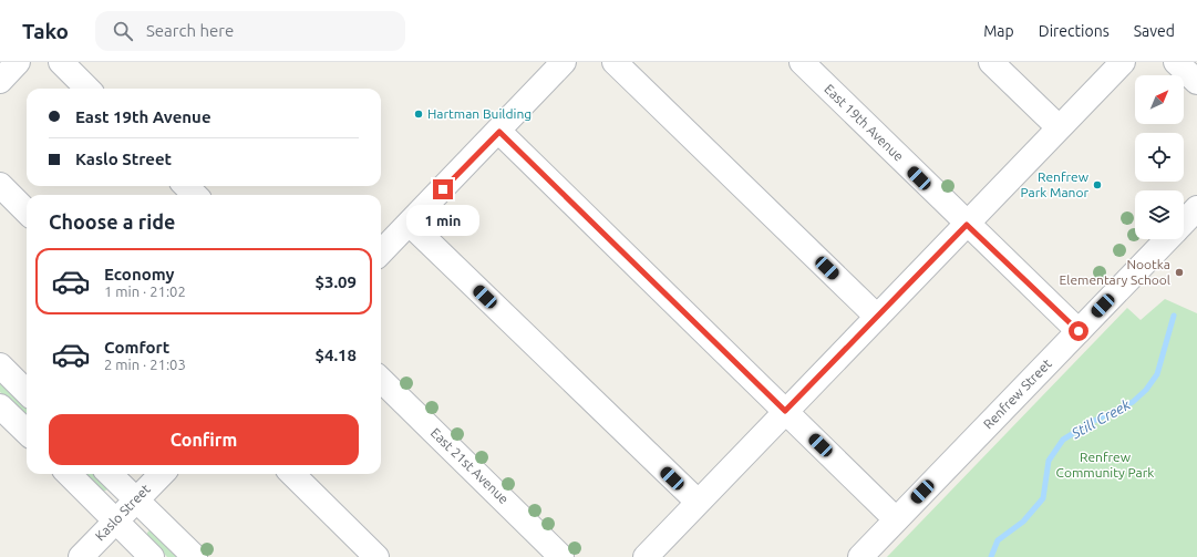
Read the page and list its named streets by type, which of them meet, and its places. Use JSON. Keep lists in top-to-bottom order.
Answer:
{
  "streets": {
    "street": [
      "East 19th Avenue",
      "Renfrew Street",
      "East 21st Avenue",
      "Kaslo Street"
    ]
  },
  "crossings": [
    ["East 19th Avenue", "Renfrew Street"]
  ],
  "water": ["Still Creek"],
  "parks": ["Renfrew Community Park"],
  "places": ["Hartman Building", "Renfrew Park Manor", "Nootka Elementary School"],
  "north": "top right",
  "page": {
    "header": "Tako",
    "search": "Search here",
    "nav": ["Map", "Directions", "Saved"],
    "banner": ["East 19th Avenue", "Kaslo Street"],
    "heading": "Choose a ride",
    "bubble": "1 min",
    "list": [
      {
        "name": "Economy",
        "note": "1 min · 21:02",
        "value": "$3.09"
      },
      {
        "name": "Comfort",
        "note": "2 min · 21:03",
        "value": "$4.18"
      }
    ],
    "buttons": "Confirm"
  }
}
